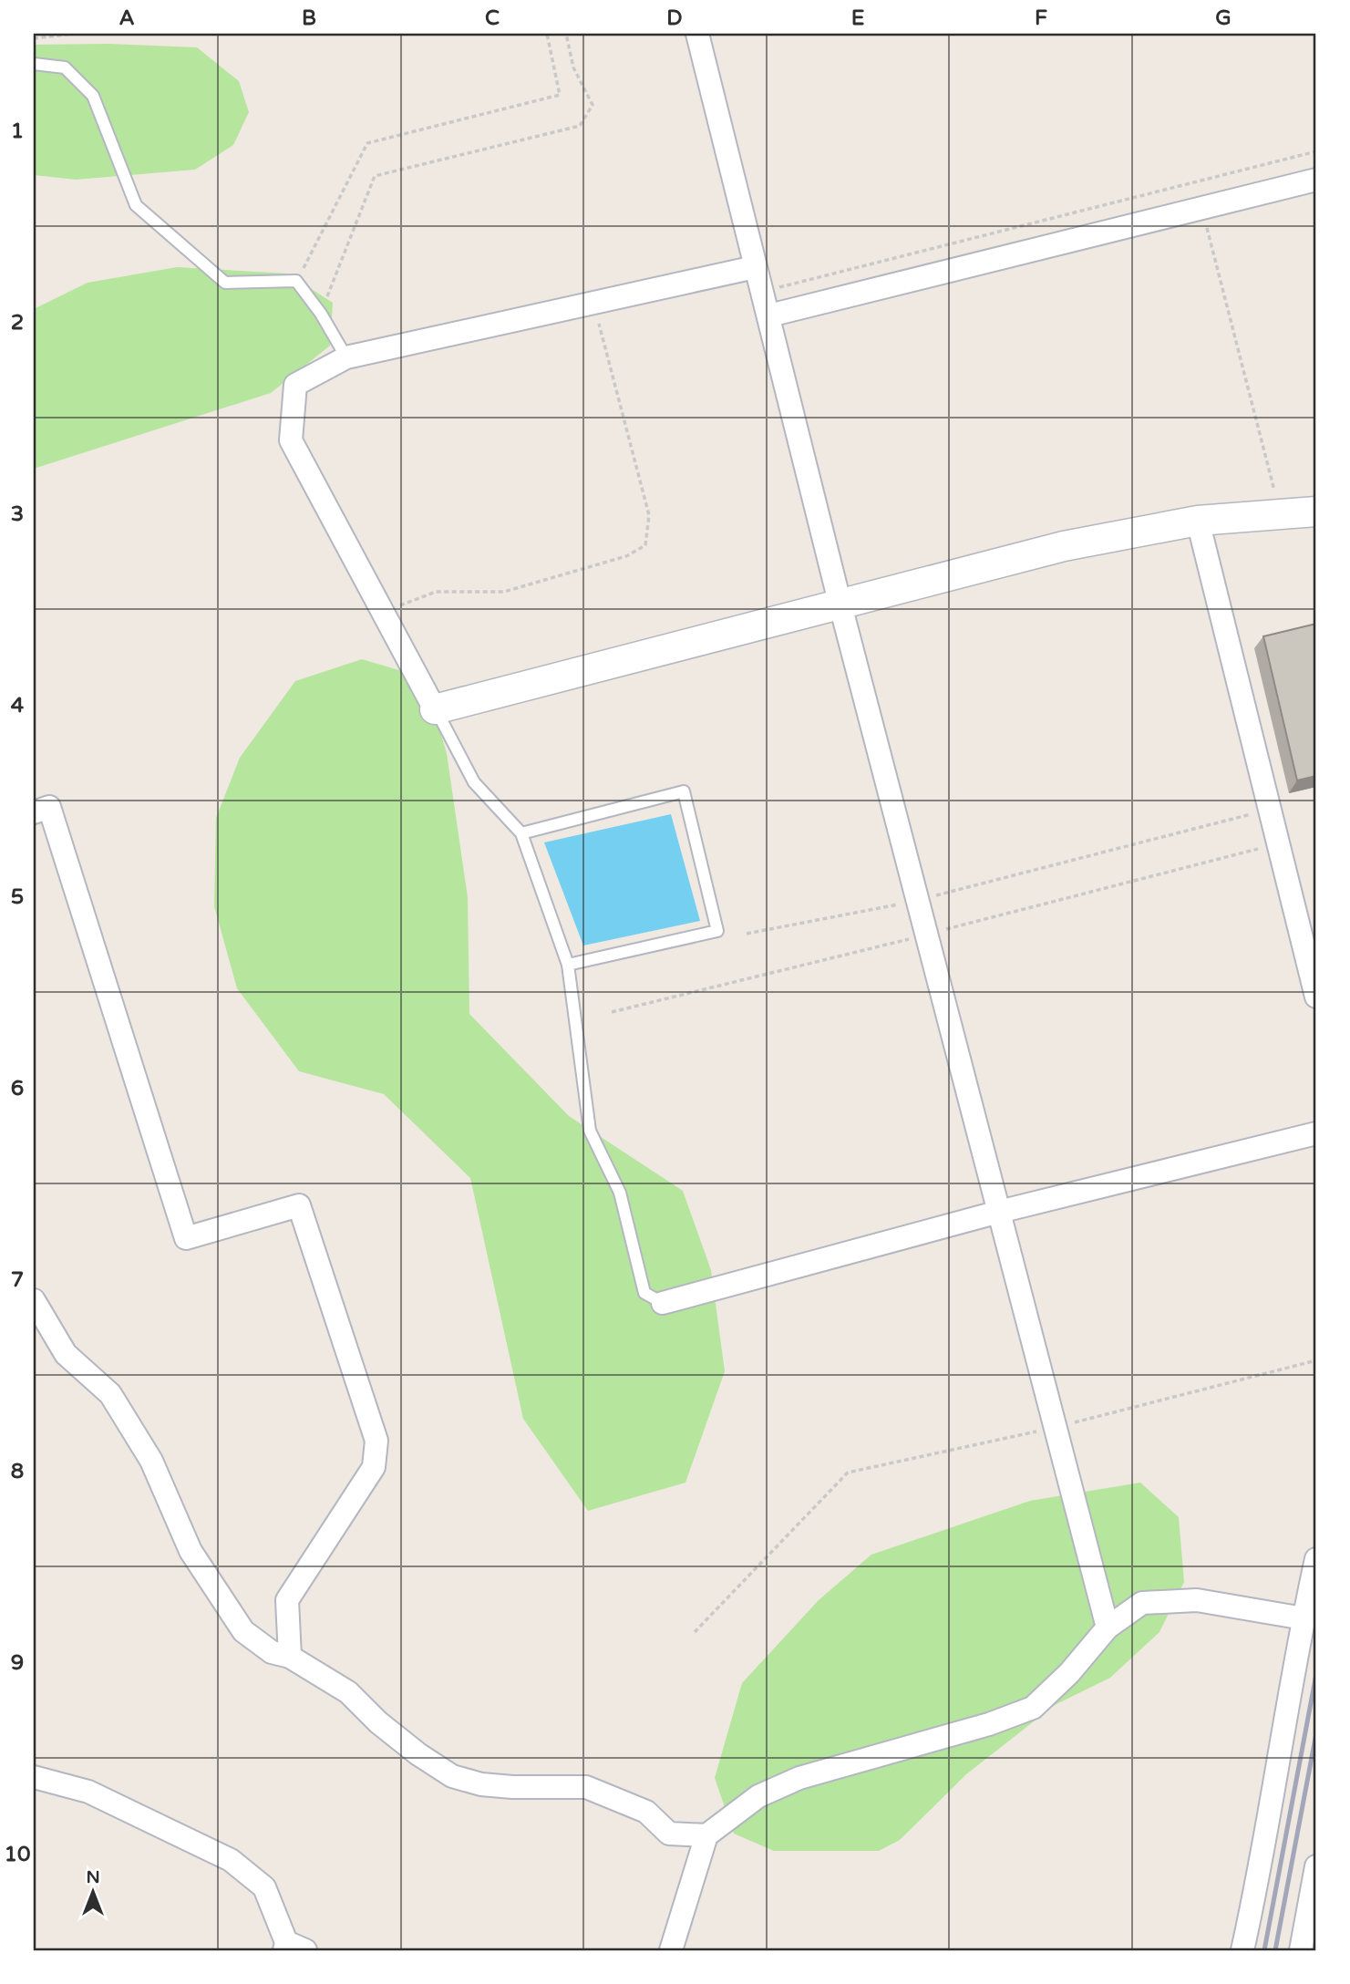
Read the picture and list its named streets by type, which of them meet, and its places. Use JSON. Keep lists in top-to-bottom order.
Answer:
{
  "north": "top",
  "grid": {
    "columns": [
      "A",
      "B",
      "C",
      "D",
      "E",
      "F",
      "G"
    ],
    "rows": [
      "1",
      "2",
      "3",
      "4",
      "5",
      "6",
      "7",
      "8",
      "9",
      "10"
    ]
  }
}
